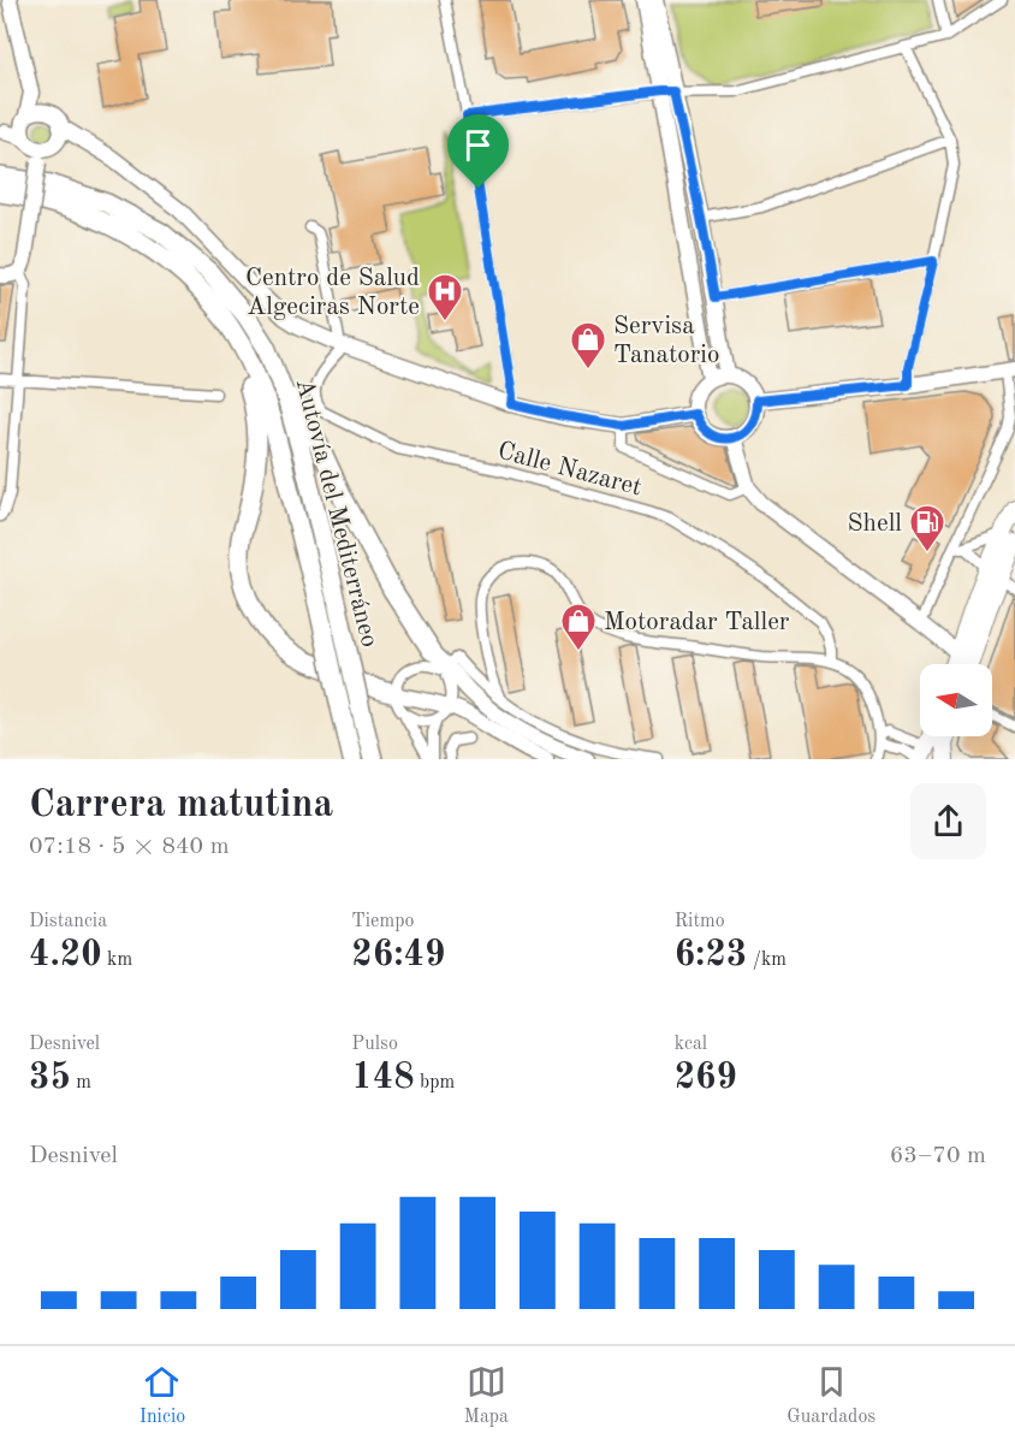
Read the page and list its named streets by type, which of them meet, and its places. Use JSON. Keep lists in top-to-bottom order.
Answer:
{
  "streets": {
    "highway": ["Autovía del Mediterráneo"],
    "street": ["Calle Nazaret"]
  },
  "places": {
    "hospital": ["Centro de Salud Algeciras Norte"],
    "shop": ["Servisa Tanatorio", "Motoradar Taller"],
    "fuel station": ["Shell"]
  },
  "north": "left",
  "page": {
    "heading": ["Carrera matutina", "07:18 · 5 × 840 m"],
    "stats": [
      ["Distancia", "4.20 km"],
      ["Tiempo", "26:49"],
      ["Ritmo", "6:23 /km"],
      ["Desnivel", "35 m"],
      ["Pulso", "148 bpm"],
      ["kcal", "269"]
    ],
    "chart": ["Desnivel", "63–70 m"],
    "tabs": ["Inicio", "Mapa", "Guardados"]
  }
}
